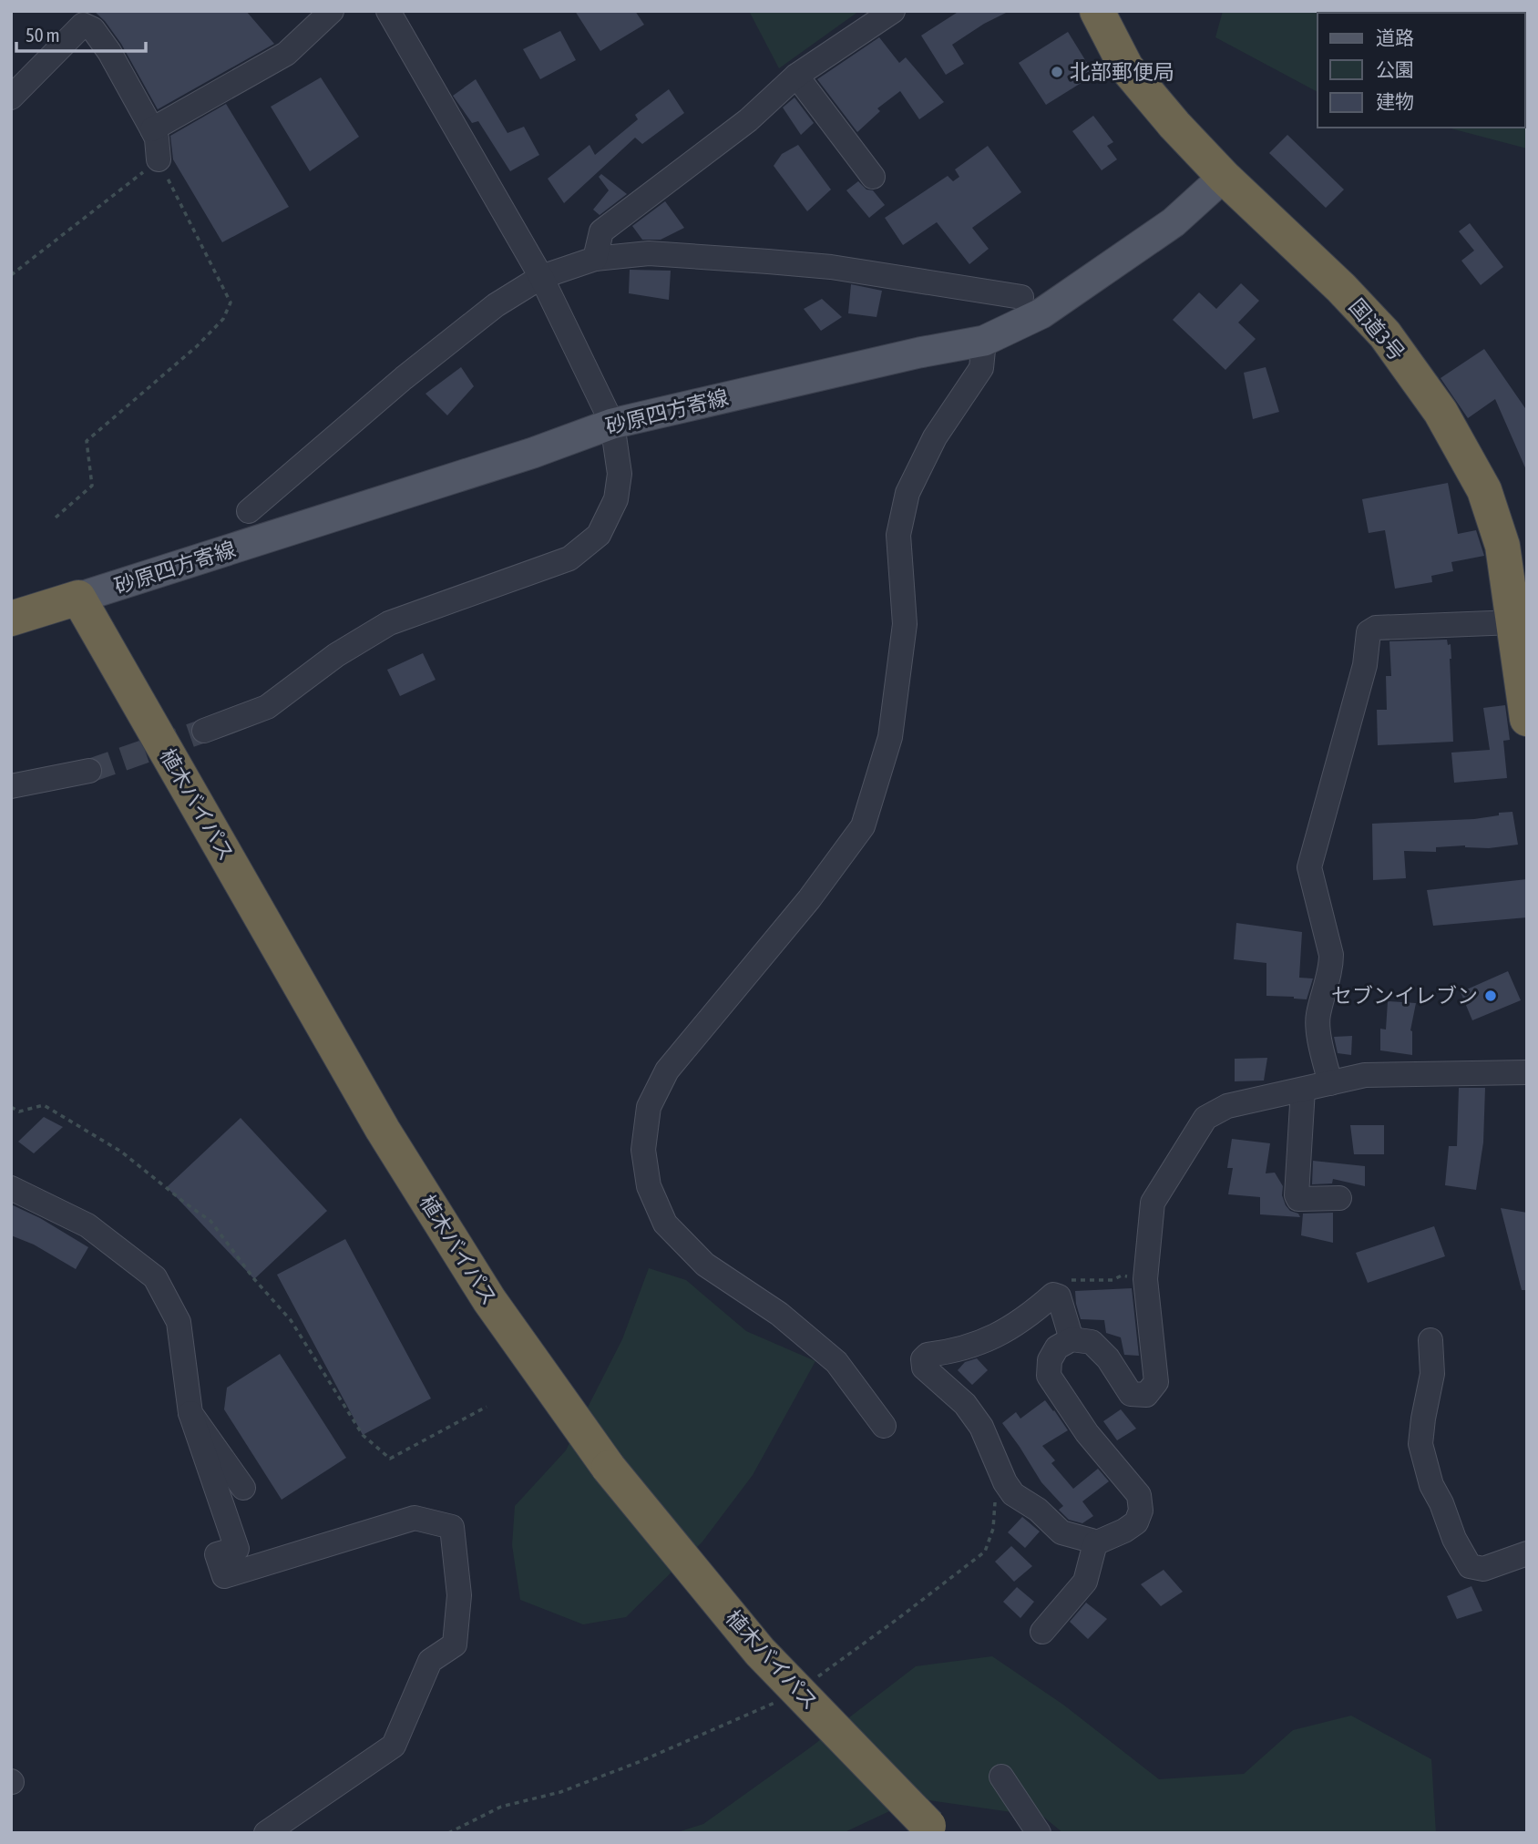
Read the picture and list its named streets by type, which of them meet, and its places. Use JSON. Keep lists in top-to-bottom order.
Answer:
{
  "streets": {
    "highway": ["国道3号", "植木バイパス"],
    "main road": ["砂原四方寄線"]
  },
  "crossings": [
    ["国道3号", "砂原四方寄線"],
    ["砂原四方寄線", "植木バイパス"]
  ],
  "places": ["北部郵便局", "セブンイレブン"],
  "legend": ["道路", "公園", "建物"],
  "scale_bar": "50 m"
}
